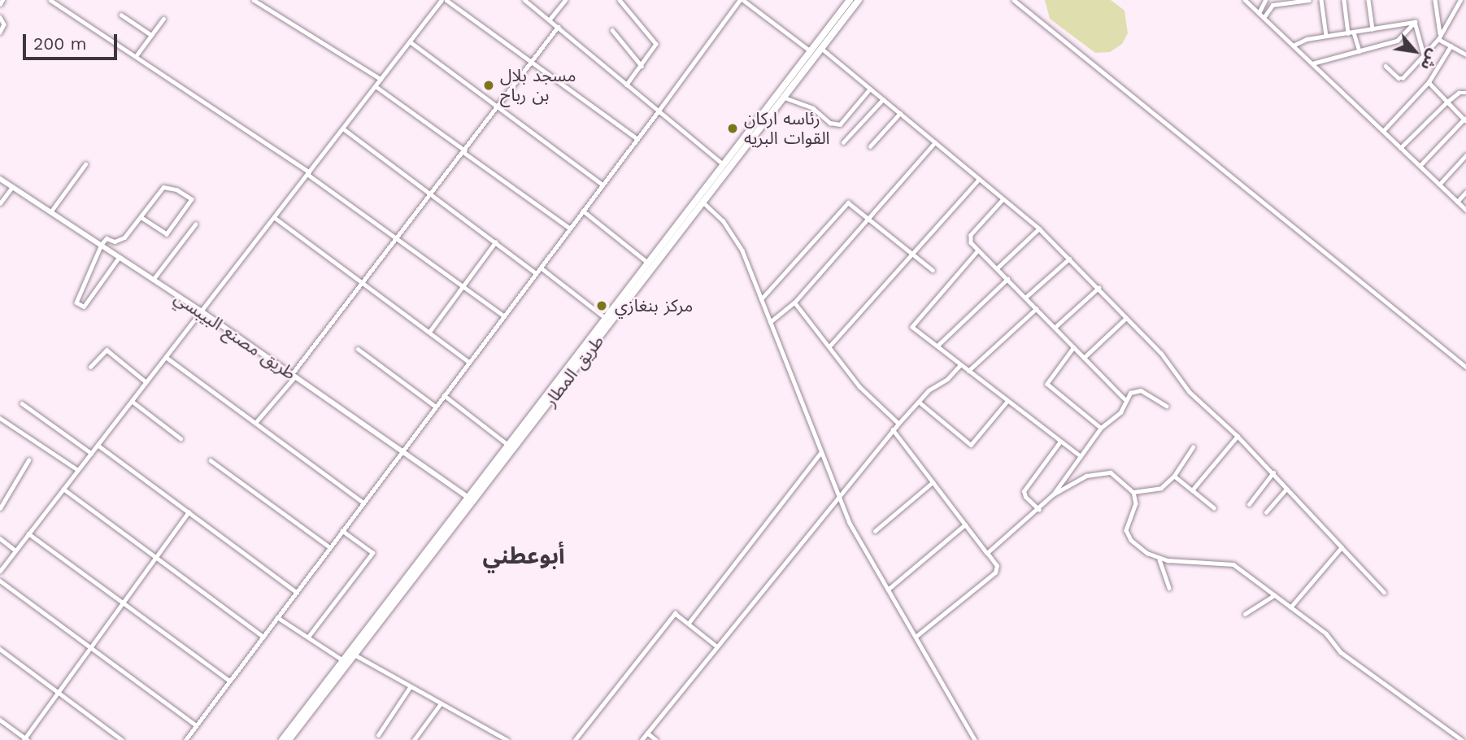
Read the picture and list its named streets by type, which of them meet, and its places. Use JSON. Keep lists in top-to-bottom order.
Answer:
{
  "streets": {
    "highway": ["طريق المطار"],
    "main road": ["طريق مصنع البيبسي"]
  },
  "crossings": [
    ["طريق مصنع البيبسي", "طريق المطار"]
  ],
  "districts": ["أبوعطني"],
  "places": ["مسجد بلال بن رباح", "رئاسه اركان القوات البريه", "مركز بنغازي"],
  "scale_bar": "200 m",
  "north": "bottom right"
}
